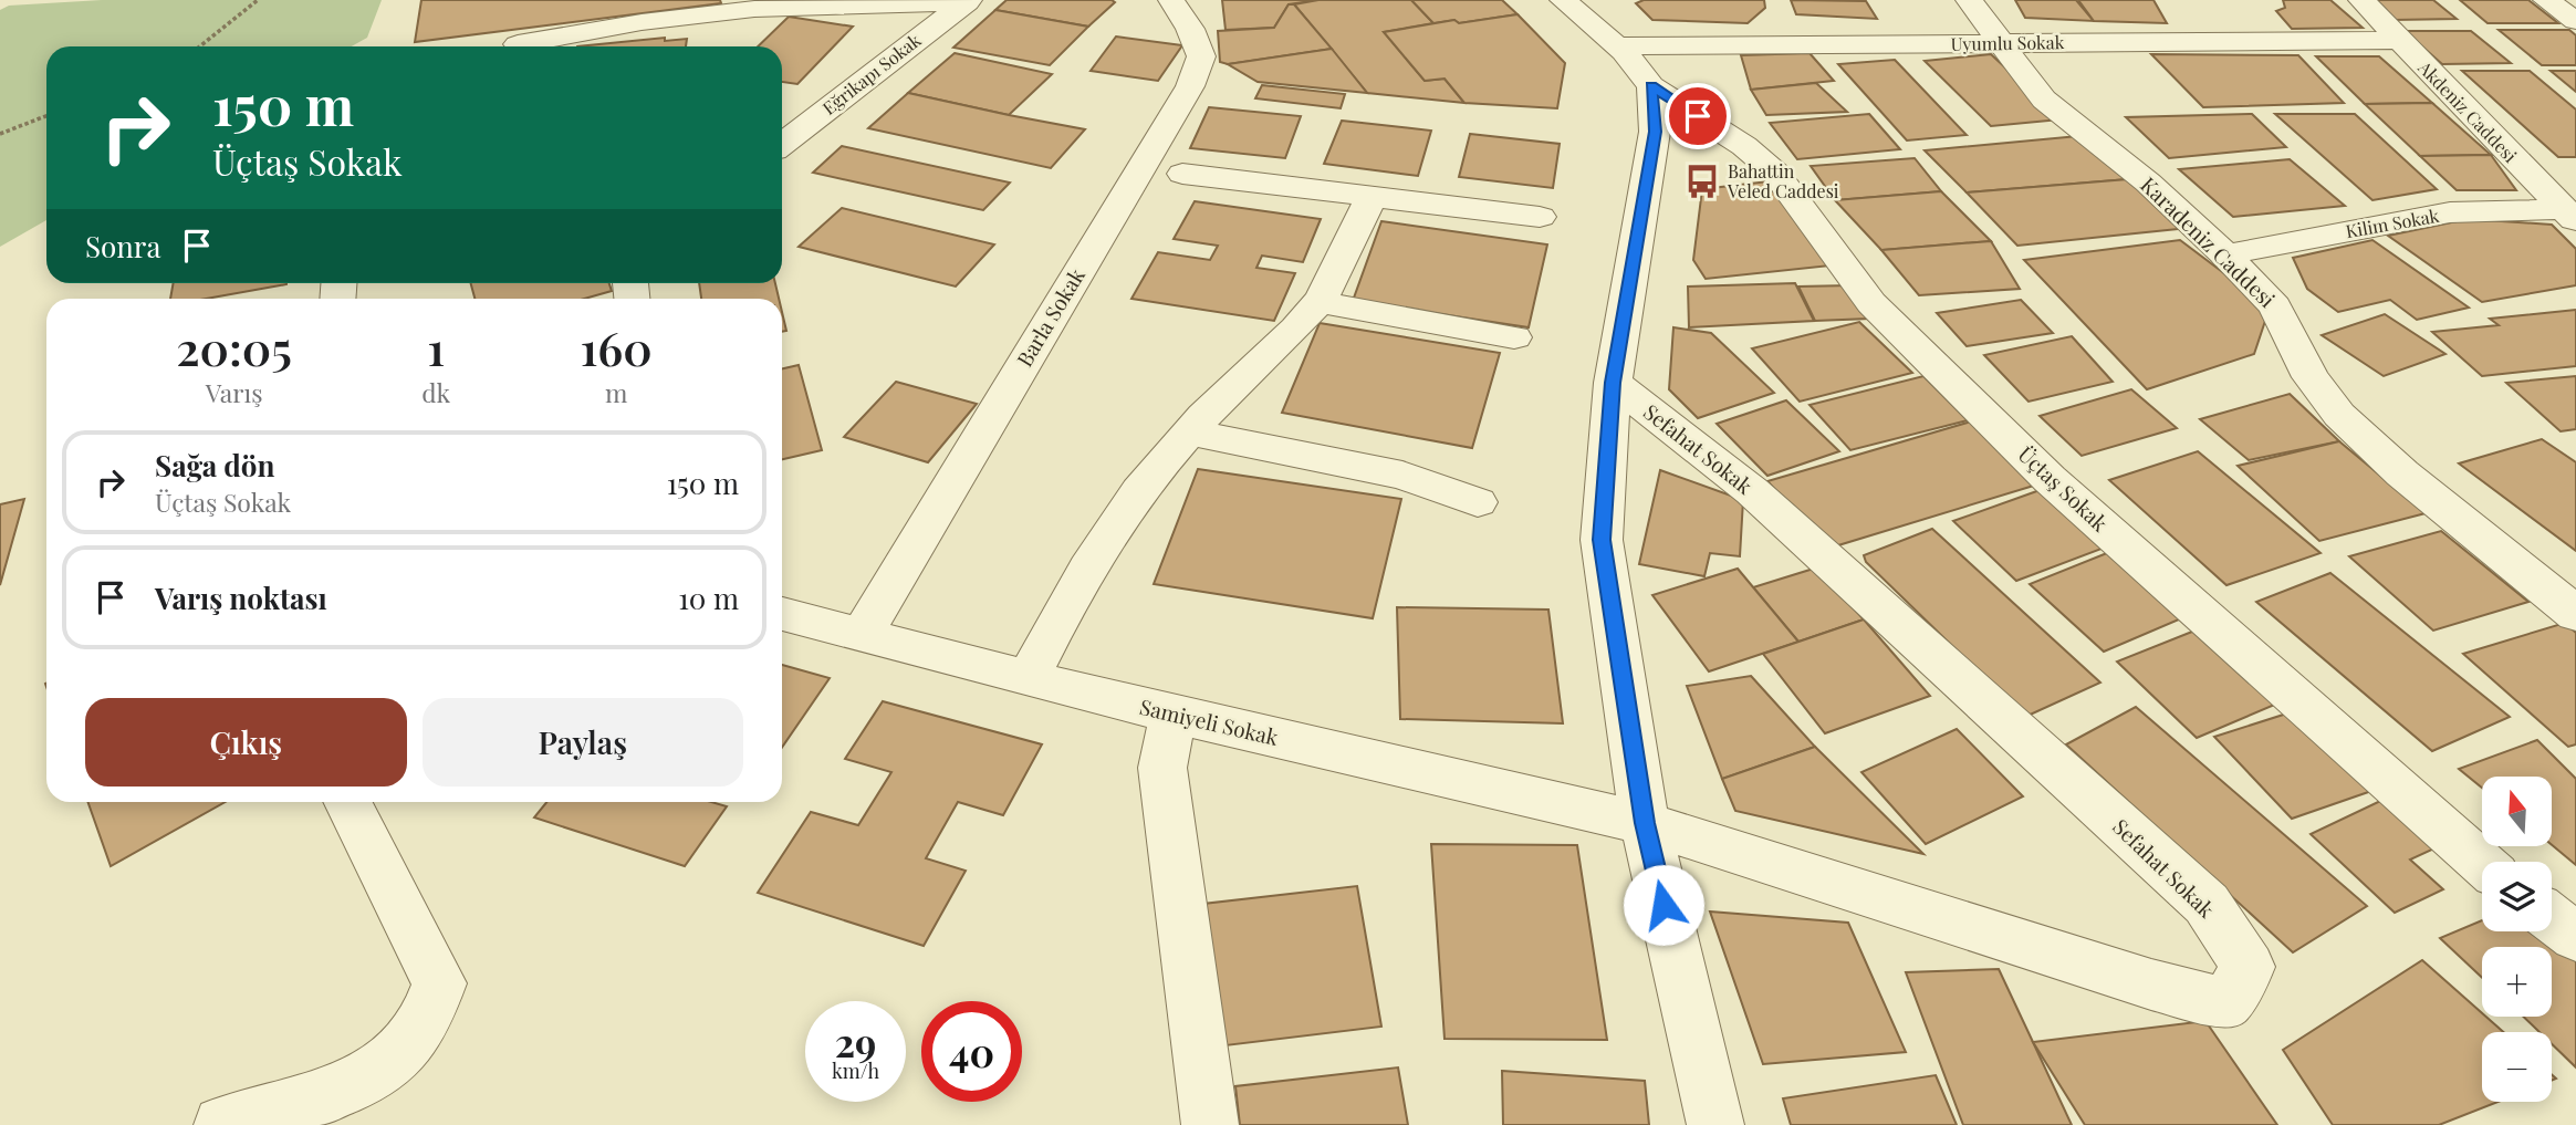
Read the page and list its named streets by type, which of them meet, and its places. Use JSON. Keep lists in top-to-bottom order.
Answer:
{
  "streets": {
    "street": [
      "Uyumlu Sokak",
      "Eğrikapı Sokak",
      "Akdeniz Caddesi",
      "Kilim Sokak",
      "Karadeniz Caddesi",
      "Barla Sokak",
      "Sefahat Sokak",
      "Üçtaş Sokak",
      "Samiyeli Sokak"
    ]
  },
  "crossings": [
    ["Uyumlu Sokak", "Akdeniz Caddesi"],
    ["Uyumlu Sokak", "Karadeniz Caddesi"],
    ["Akdeniz Caddesi", "Kilim Sokak"],
    ["Kilim Sokak", "Karadeniz Caddesi"],
    ["Barla Sokak", "Samiyeli Sokak"],
    ["Sefahat Sokak", "Samiyeli Sokak"]
  ],
  "places": {
    "bus stop": ["Bahattin Veled Caddesi"]
  },
  "north": "top",
  "page": {
    "turn": ["150 m", "Üçtaş Sokak"],
    "then": "Sonra",
    "eta": [
      "20:05",
      "Varış",
      "1",
      "dk",
      "160",
      "m"
    ],
    "list": [
      {
        "name": "Sağa dön",
        "note": "Üçtaş Sokak",
        "value": "150 m"
      },
      {
        "name": "Varış noktası",
        "value": "10 m"
      }
    ],
    "buttons": ["Çıkış", "Paylaş"],
    "map_buttons": ["+", "−"],
    "speed": "29 km/h",
    "limit": "40"
  }
}
